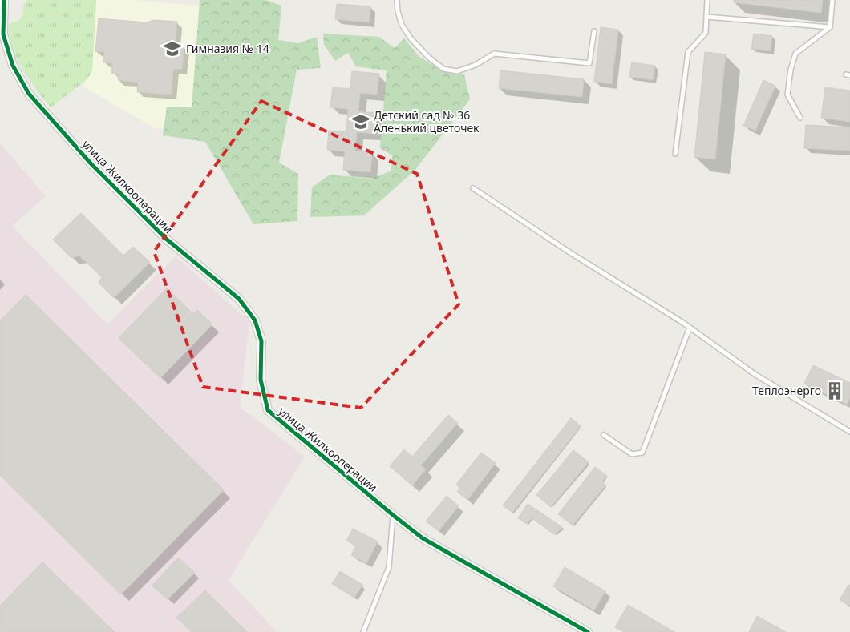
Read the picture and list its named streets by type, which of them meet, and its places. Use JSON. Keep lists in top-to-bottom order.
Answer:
{
  "streets": {
    "street": ["улица Жилкооперации"]
  },
  "places": {
    "school or university": ["Гимназия № 14", "Детский сад № 36 Аленький цветочек"],
    "building": ["Теплоэнерго"]
  }
}
